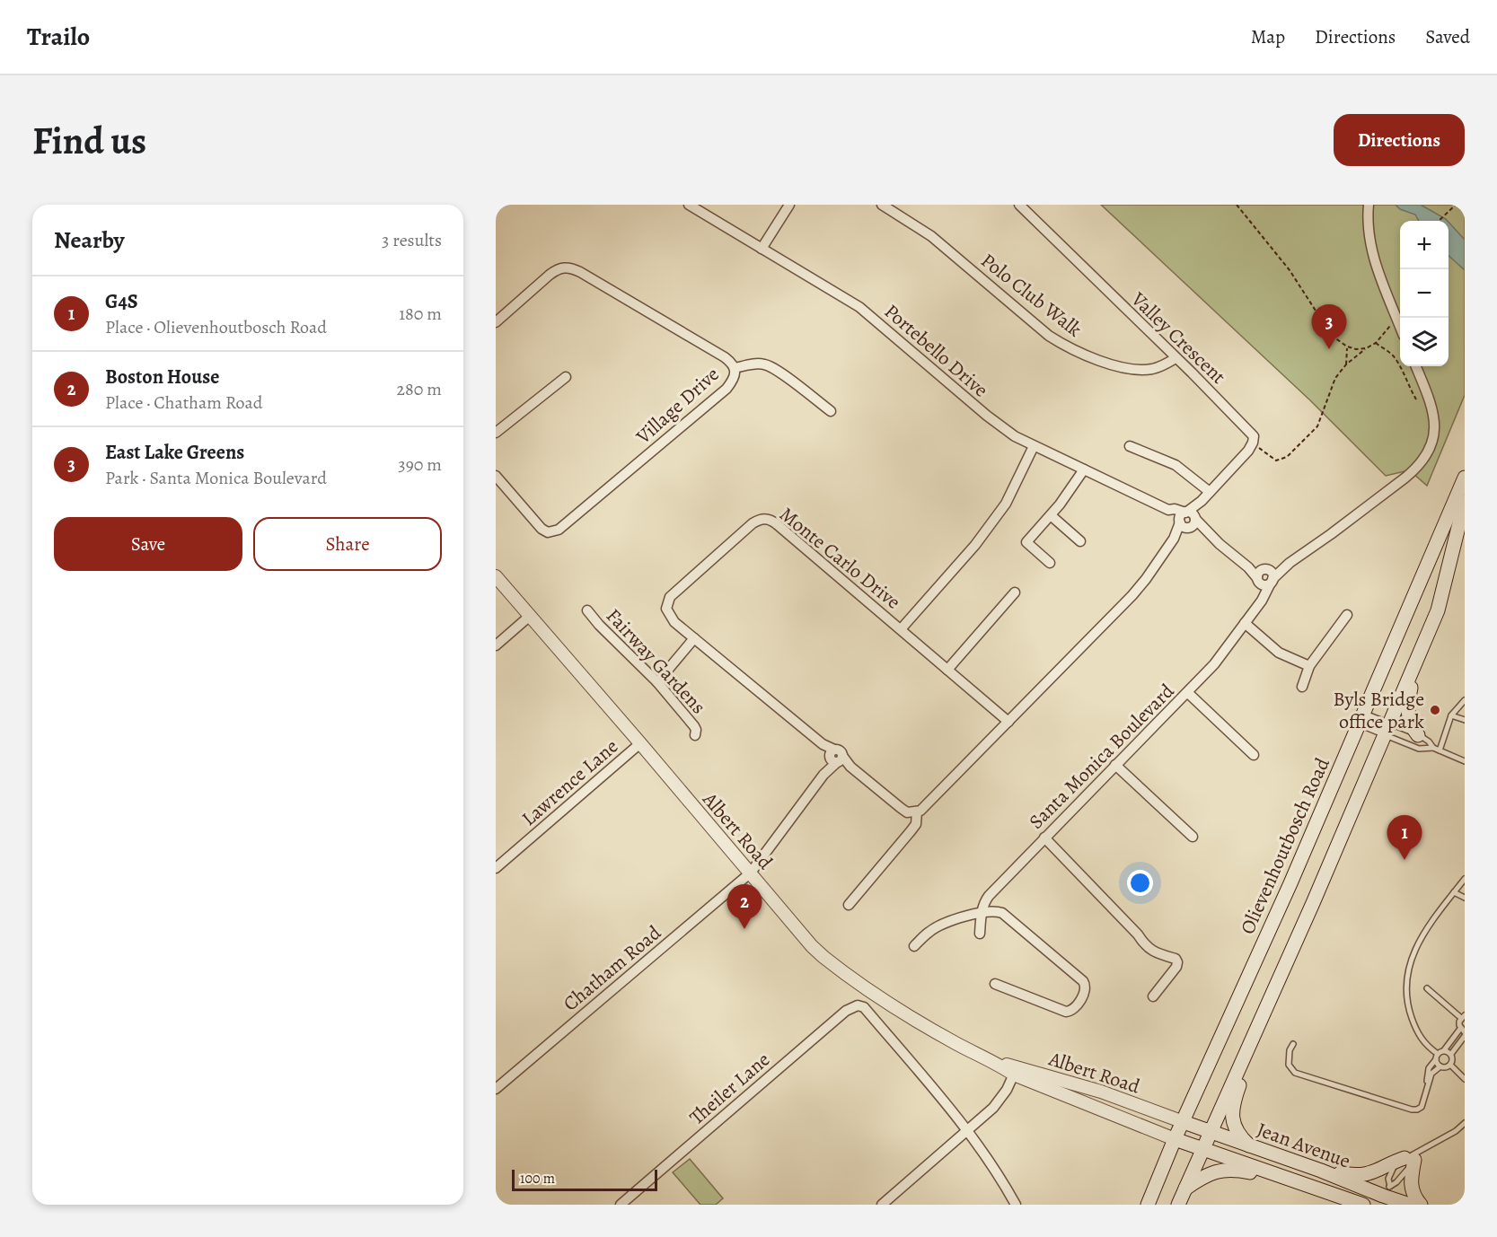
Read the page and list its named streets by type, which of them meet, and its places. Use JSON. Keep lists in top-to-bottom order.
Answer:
{
  "streets": {
    "main road": ["Olievenhoutbosch Road", "Jean Avenue"],
    "street": [
      "Polo Club Walk",
      "Valley Crescent",
      "Portebello Drive",
      "Village Drive",
      "Monte Carlo Drive",
      "Fairway Gardens",
      "Santa Monica Boulevard",
      "Lawrence Lane",
      "Albert Road",
      "Chatham Road",
      "Theiler Lane"
    ]
  },
  "crossings": [
    ["Polo Club Walk", "Valley Crescent"],
    ["Portebello Drive", "Santa Monica Boulevard"],
    ["Monte Carlo Drive", "Chatham Road"],
    ["Lawrence Lane", "Albert Road"],
    ["Albert Road", "Olievenhoutbosch Road"],
    ["Albert Road", "Chatham Road"],
    ["Albert Road", "Jean Avenue"],
    ["Olievenhoutbosch Road", "Jean Avenue"]
  ],
  "places": ["Byls Bridge office park"],
  "scale_bar": "100 m",
  "page": {
    "header": "Trailo",
    "nav": ["Map", "Directions", "Saved"],
    "buttons": [
      "Directions",
      ["Save", "Share"]
    ],
    "title": "Find us",
    "heading": ["Nearby", "3 results"],
    "map_buttons": ["+", "−"],
    "list": [
      {
        "mark": "1",
        "name": "G4S",
        "note": "Place · Olievenhoutbosch Road",
        "value": "180 m"
      },
      {
        "mark": "2",
        "name": "Boston House",
        "note": "Place · Chatham Road",
        "value": "280 m"
      },
      {
        "mark": "3",
        "name": "East Lake Greens",
        "note": "Park · Santa Monica Boulevard",
        "value": "390 m"
      }
    ],
    "pins": ["3", "1", "2"],
    "scale": "100 m"
  }
}
